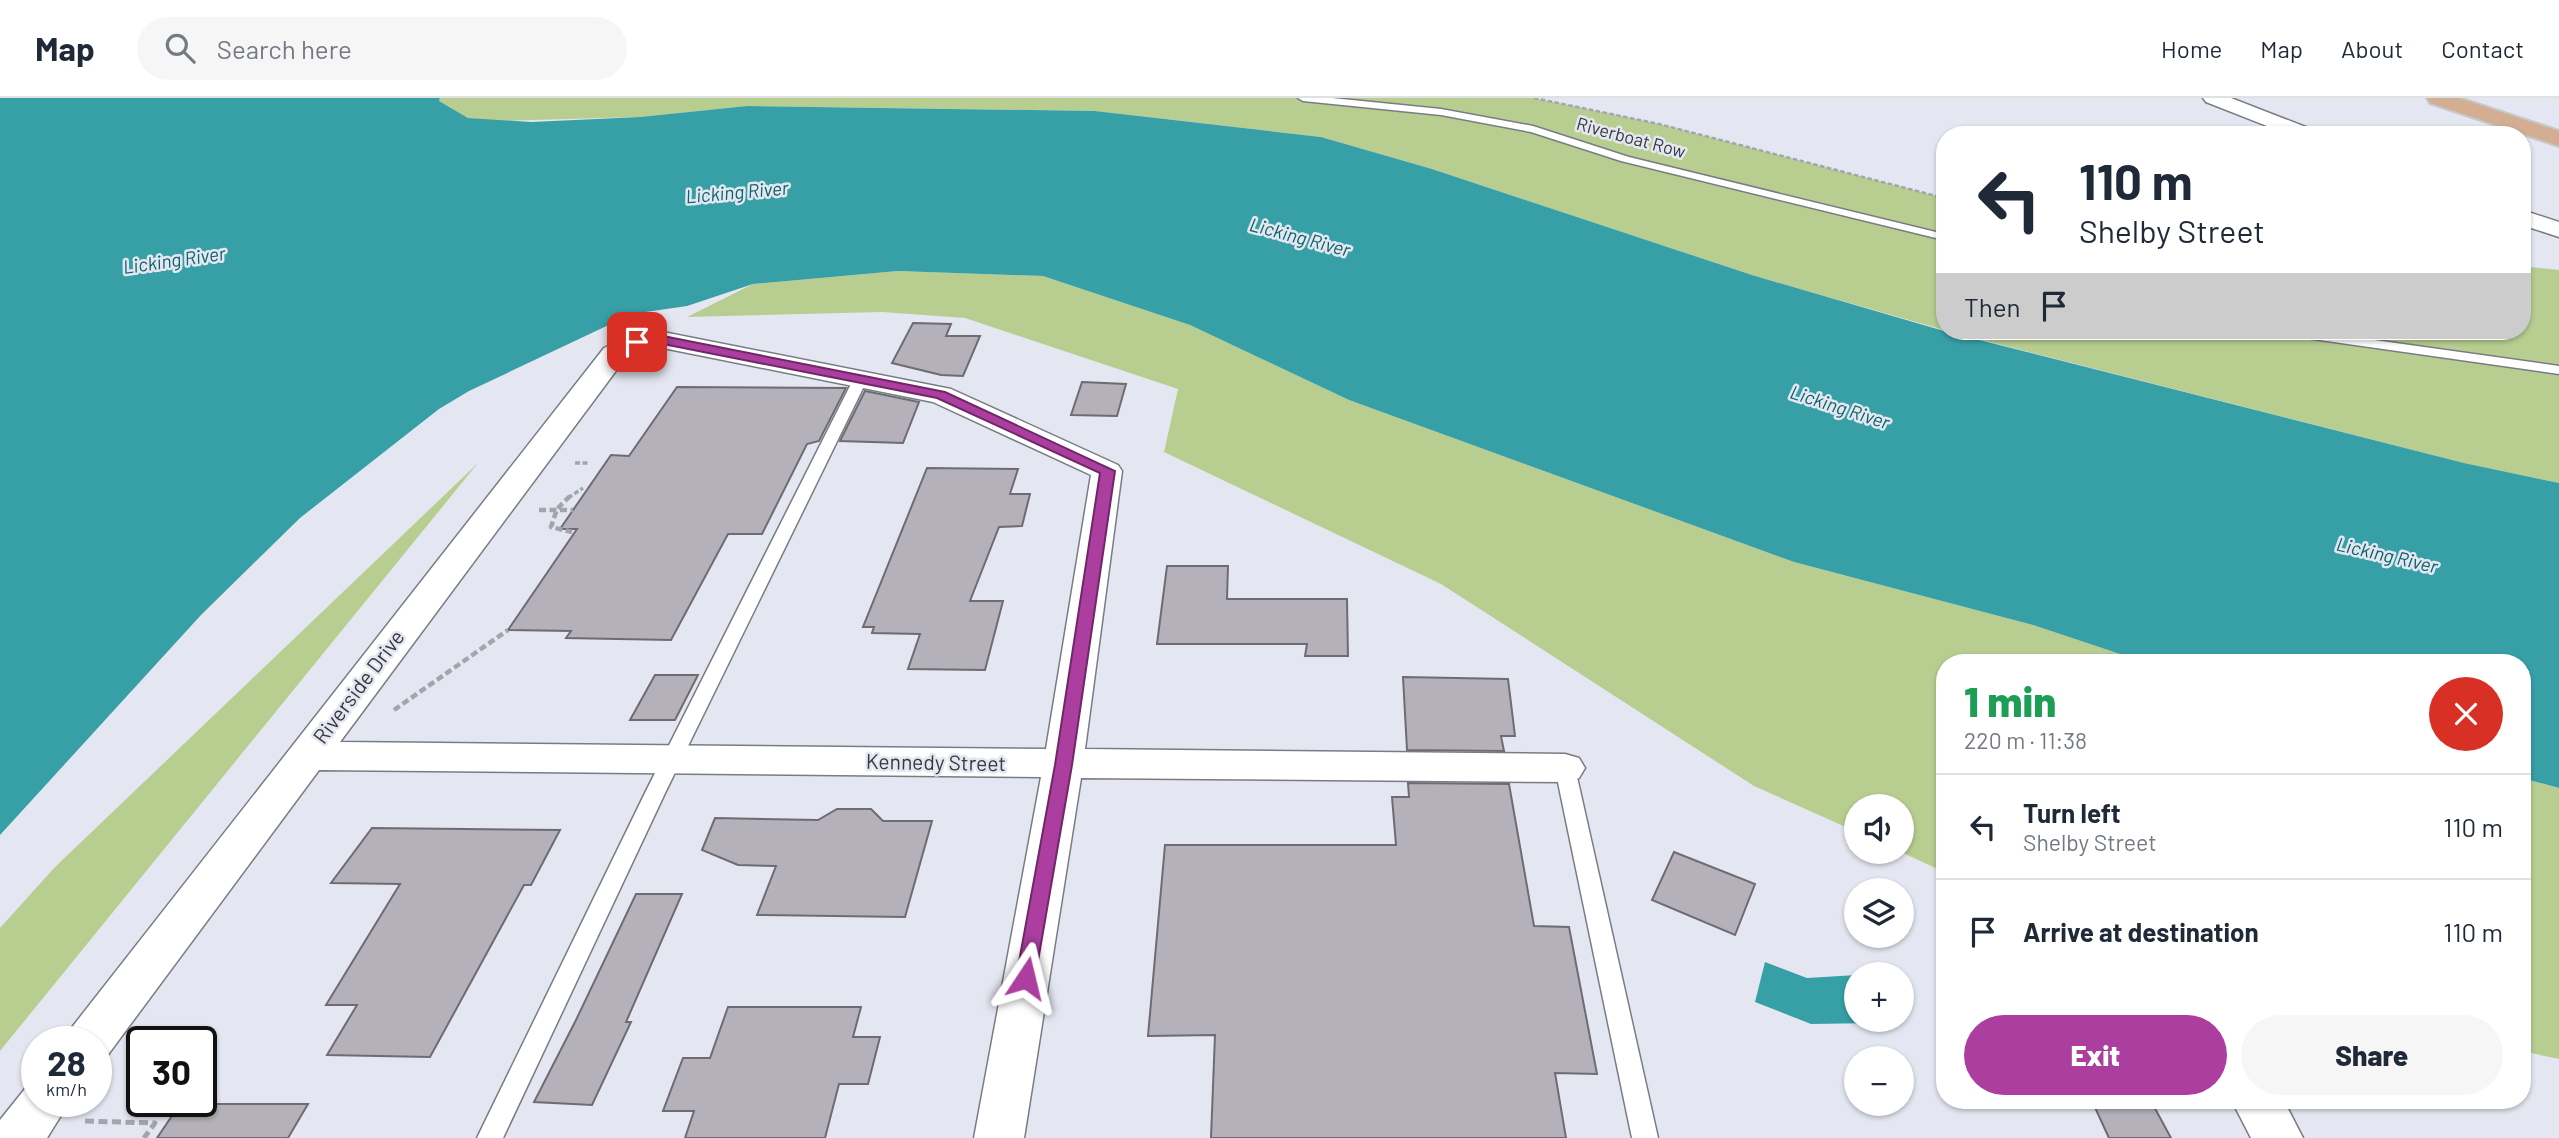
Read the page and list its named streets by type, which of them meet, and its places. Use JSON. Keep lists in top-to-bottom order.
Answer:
{
  "streets": {
    "street": ["Riverside Drive", "Kennedy Street"],
    "lane": ["Riverboat Row"]
  },
  "crossings": [
    ["Riverside Drive", "Kennedy Street"]
  ],
  "water": ["Licking River"],
  "page": {
    "header": "Map",
    "search": "Search here",
    "nav": [
      "Home",
      "Map",
      "About",
      "Contact"
    ],
    "turn": ["110 m", "Shelby Street"],
    "then": "Then",
    "heading": ["1 min", "220 m · 11:38"],
    "list": [
      {
        "name": "Turn left",
        "note": "Shelby Street",
        "value": "110 m"
      },
      {
        "name": "Arrive at destination",
        "value": "110 m"
      }
    ],
    "map_buttons": ["+", "−"],
    "buttons": ["Exit", "Share"],
    "speed": "28 km/h",
    "limit": "30"
  }
}
